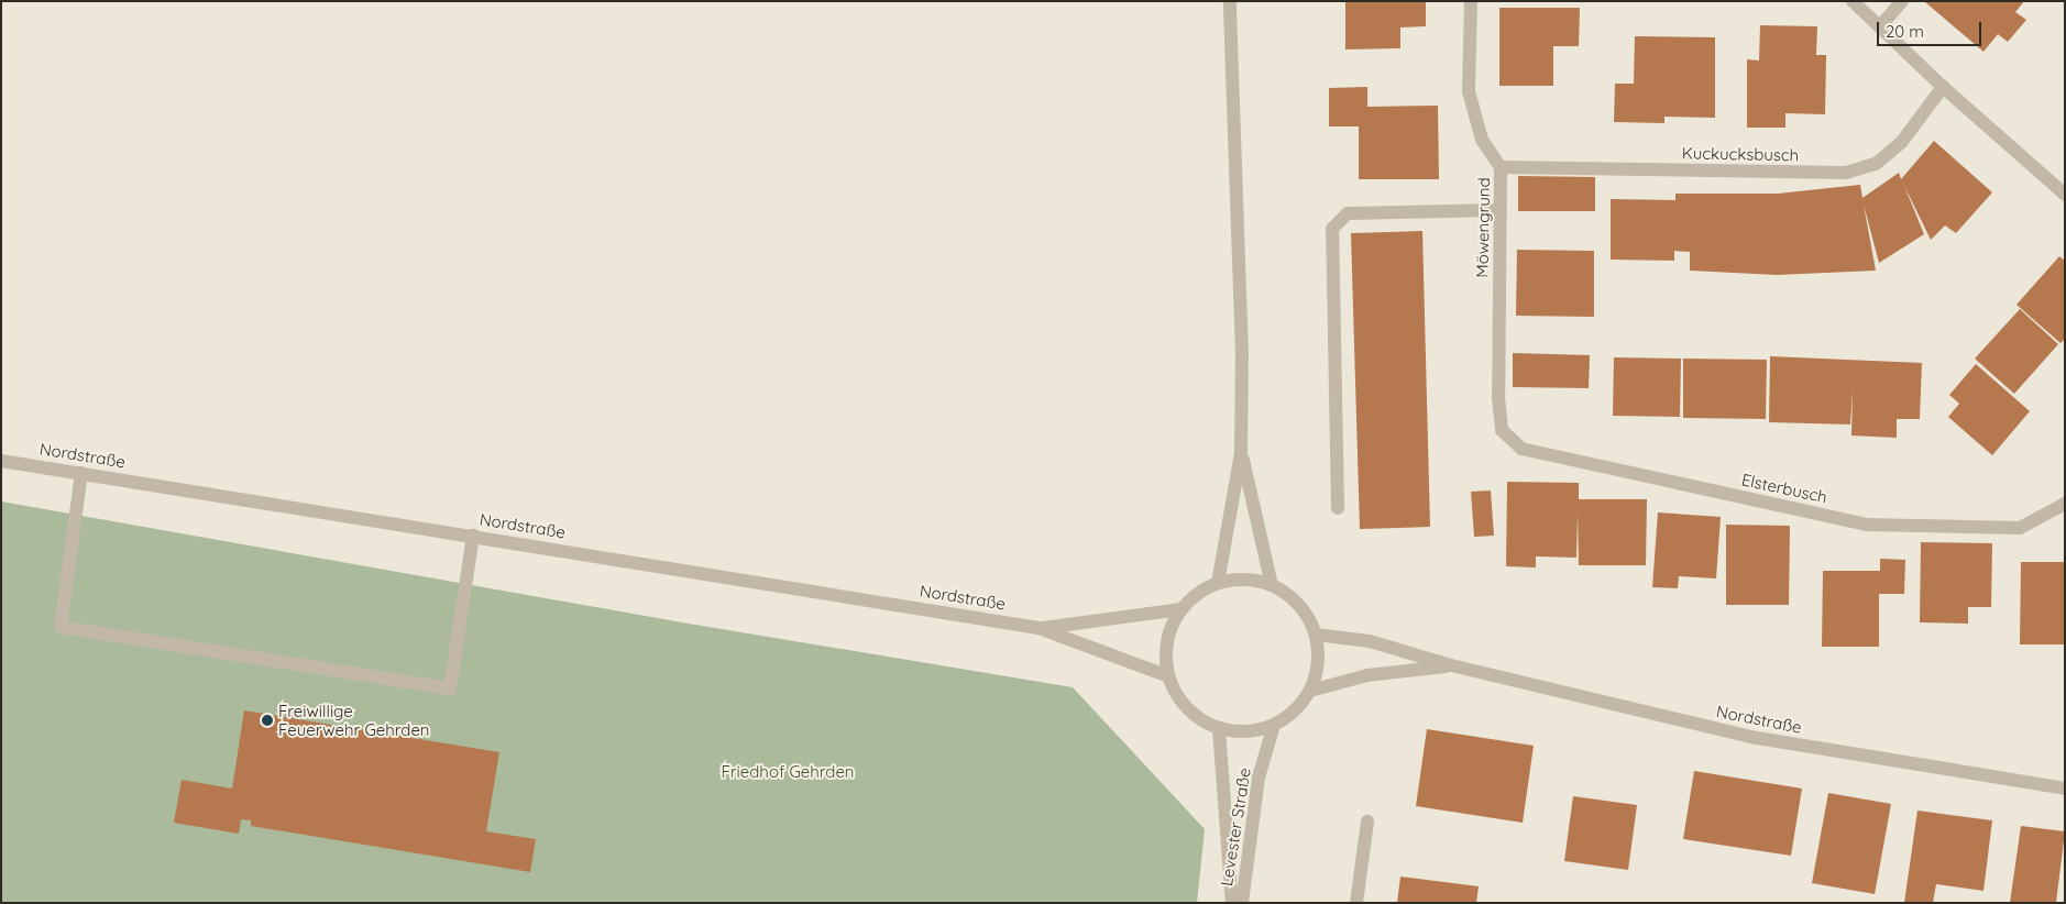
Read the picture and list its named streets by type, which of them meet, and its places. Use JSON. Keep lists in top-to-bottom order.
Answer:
{
  "streets": {
    "street": [
      "Kuckucksbusch",
      "Möwengrund",
      "Nordstraße",
      "Elsterbusch",
      "Levester Straße"
    ]
  },
  "crossings": [
    ["Kuckucksbusch", "Möwengrund"],
    ["Möwengrund", "Elsterbusch"],
    ["Nordstraße", "Levester Straße"]
  ],
  "parks": ["Friedhof Gehrden"],
  "places": ["Freiwillige Feuerwehr Gehrden"],
  "scale_bar": "20 m"
}
